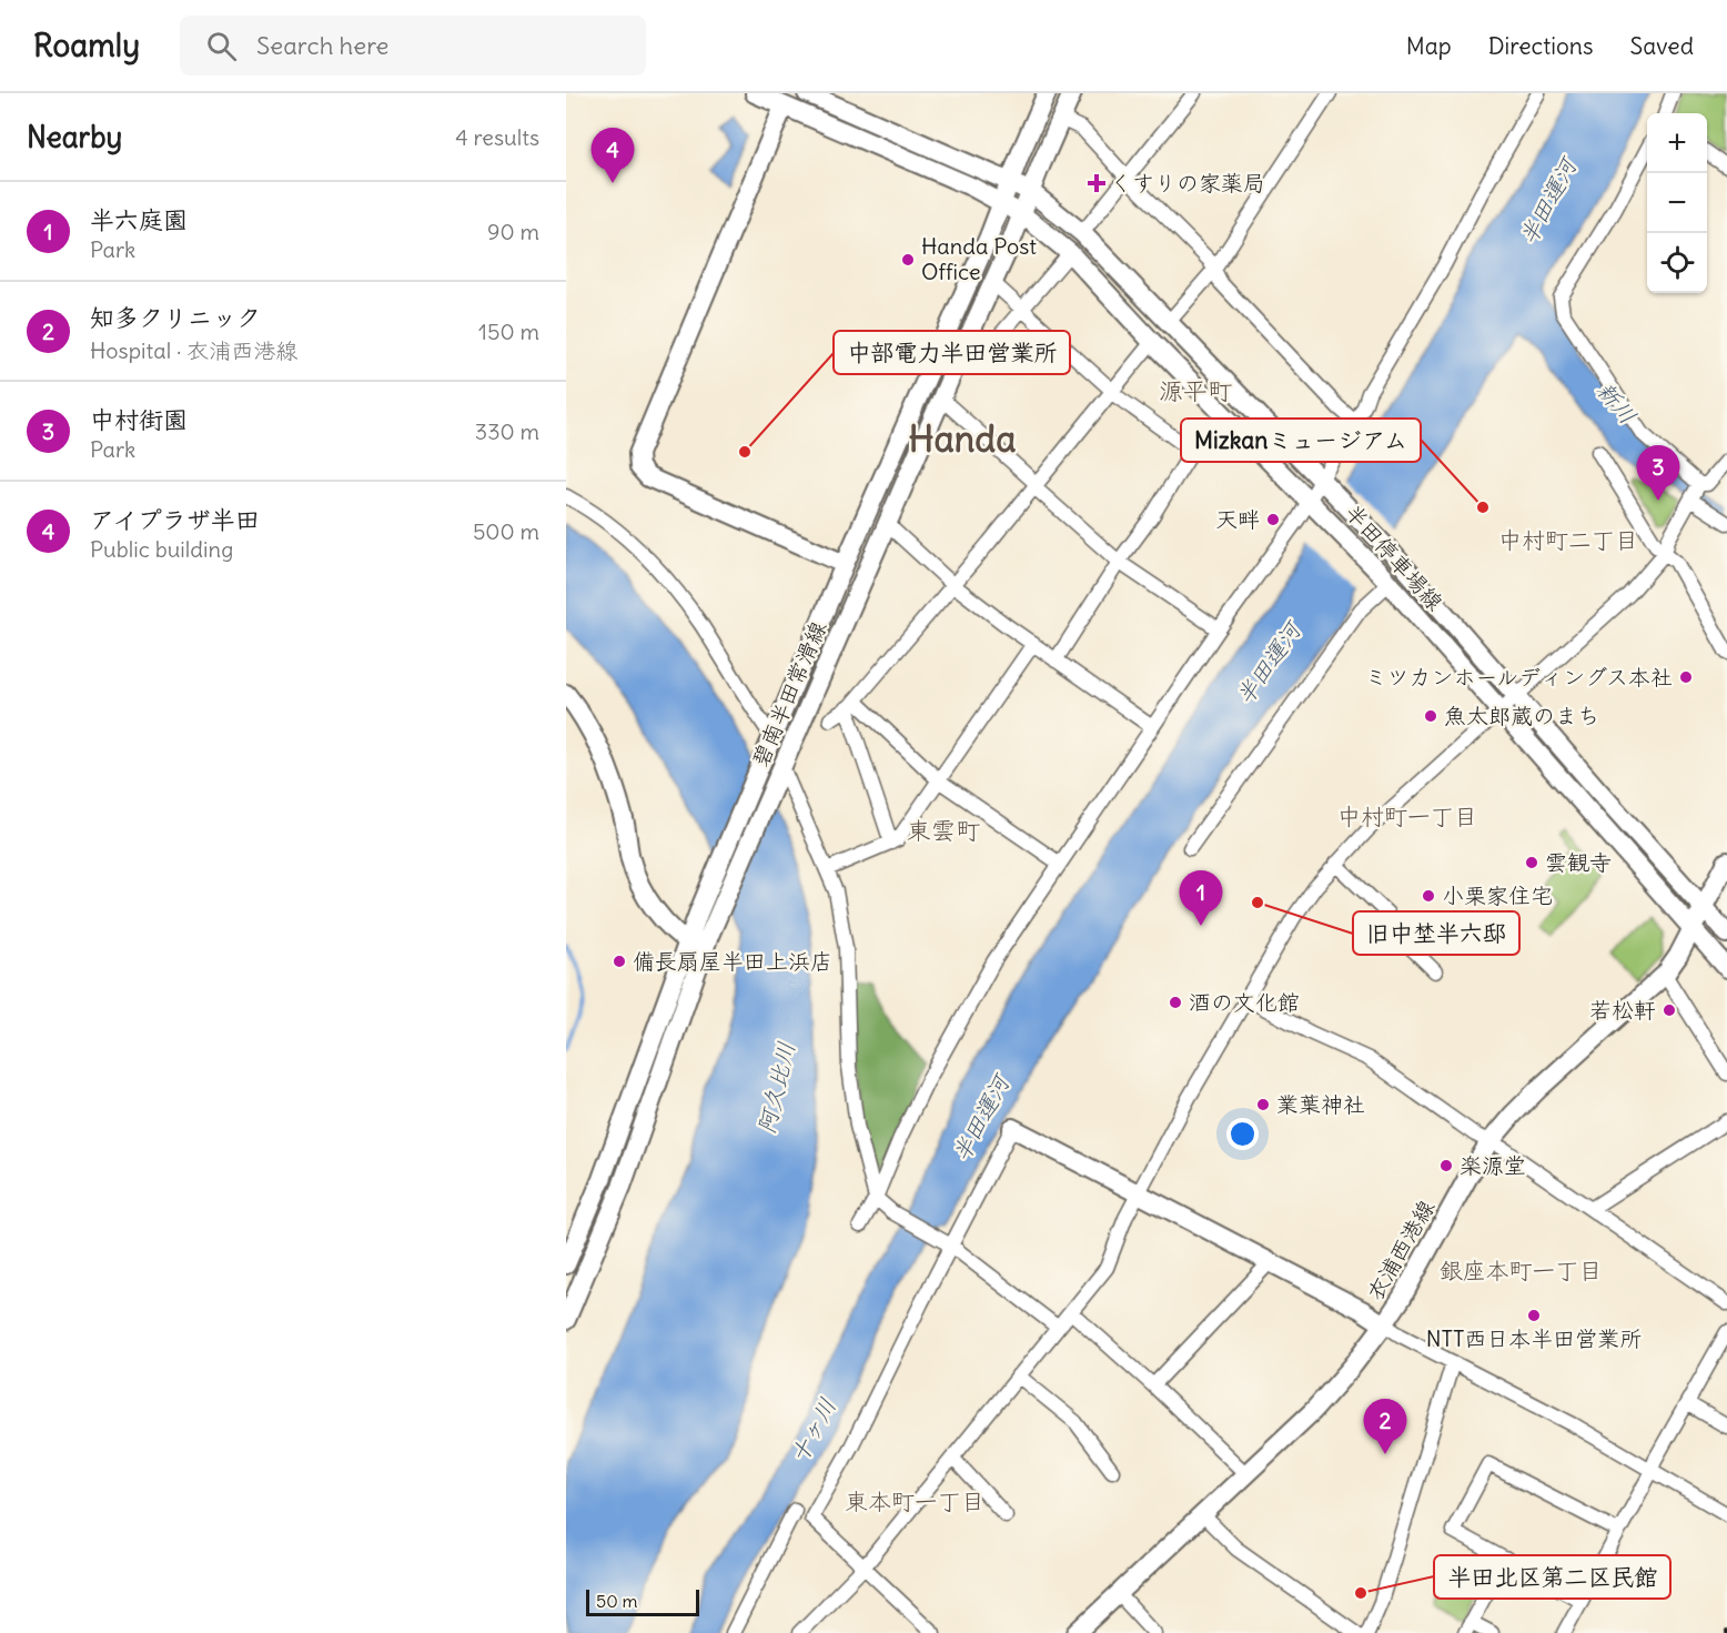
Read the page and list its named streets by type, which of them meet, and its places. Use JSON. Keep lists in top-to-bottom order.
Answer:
{
  "streets": {
    "main road": ["半田停車場線", "碧南半田常滑線", "衣浦西港線"]
  },
  "crossings": [
    ["半田停車場線", "碧南半田常滑線"],
    ["半田停車場線", "衣浦西港線"]
  ],
  "districts": [
    "源平町",
    "Handa",
    "中村町二丁目",
    "中村町一丁目",
    "東雲町",
    "銀座本町一丁目",
    "東本町一丁目"
  ],
  "water": [
    "半田運河",
    "新川",
    "阿久比川",
    "十ヶ川"
  ],
  "places": {
    "health": ["くすりの家薬局"],
    "other": [
      "Handa Post Office",
      "中部電力半田営業所",
      "Mizkanミュージアム",
      "天畔",
      "ミツカンホールディングス本社",
      "魚太郎蔵のまち",
      "雲観寺",
      "小栗家住宅",
      "旧中埜半六邸",
      "備長扇屋半田上浜店",
      "酒の文化館",
      "若松軒",
      "業葉神社",
      "楽源堂",
      "NTT西日本半田営業所",
      "半田北区第二区民館"
    ]
  },
  "scale_bar": "50 m",
  "page": {
    "header": "Roamly",
    "search": "Search here",
    "nav": ["Map", "Directions", "Saved"],
    "heading": ["Nearby", "4 results"],
    "map_buttons": ["+", "−"],
    "pins": [
      "4",
      "3",
      "1",
      "2"
    ],
    "list": [
      {
        "mark": "1",
        "name": "半六庭園",
        "note": "Park",
        "value": "90 m"
      },
      {
        "mark": "2",
        "name": "知多クリニック",
        "note": "Hospital · 衣浦西港線",
        "value": "150 m"
      },
      {
        "mark": "3",
        "name": "中村街園",
        "note": "Park",
        "value": "330 m"
      },
      {
        "mark": "4",
        "name": "アイプラザ半田",
        "note": "Public building",
        "value": "500 m"
      }
    ],
    "scale": "50 m"
  }
}
